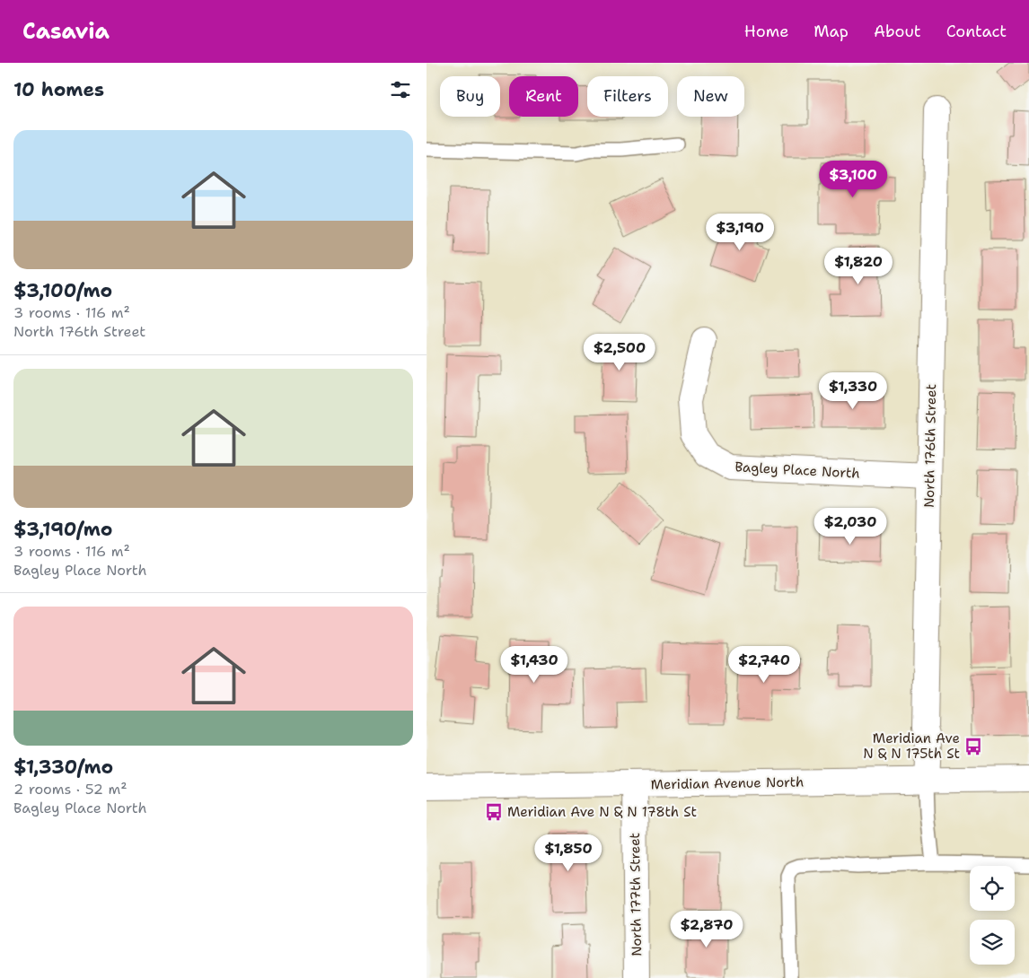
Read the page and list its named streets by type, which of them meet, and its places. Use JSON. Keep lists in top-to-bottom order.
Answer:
{
  "streets": {
    "street": [
      "North 176th Street",
      "Bagley Place North",
      "Meridian Avenue North",
      "North 177th Street"
    ]
  },
  "crossings": [
    ["North 176th Street", "Bagley Place North"],
    ["North 176th Street", "Meridian Avenue North"],
    ["Meridian Avenue North", "North 177th Street"]
  ],
  "places": {
    "bus stop": ["Meridian Ave N & N 175th St", "Meridian Ave N & N 178th St"]
  },
  "page": {
    "header": "Casavia",
    "nav": [
      "Home",
      "Map",
      "About",
      "Contact"
    ],
    "heading": "10 homes",
    "chip": [
      "Buy",
      "Rent",
      "Filters",
      "New"
    ],
    "list": [
      {
        "name": "$3,100/mo",
        "note": "3 rooms · 116 m² · North 176th Street"
      },
      {
        "name": "$3,190/mo",
        "note": "3 rooms · 116 m² · Bagley Place North"
      },
      {
        "name": "$1,330/mo",
        "note": "2 rooms · 52 m² · Bagley Place North"
      }
    ],
    "price": [
      "$3,100",
      "$3,190",
      "$1,820",
      "$2,500",
      "$1,330",
      "$2,030",
      "$1,430",
      "$2,740",
      "$1,850",
      "$2,870"
    ]
  }
}
